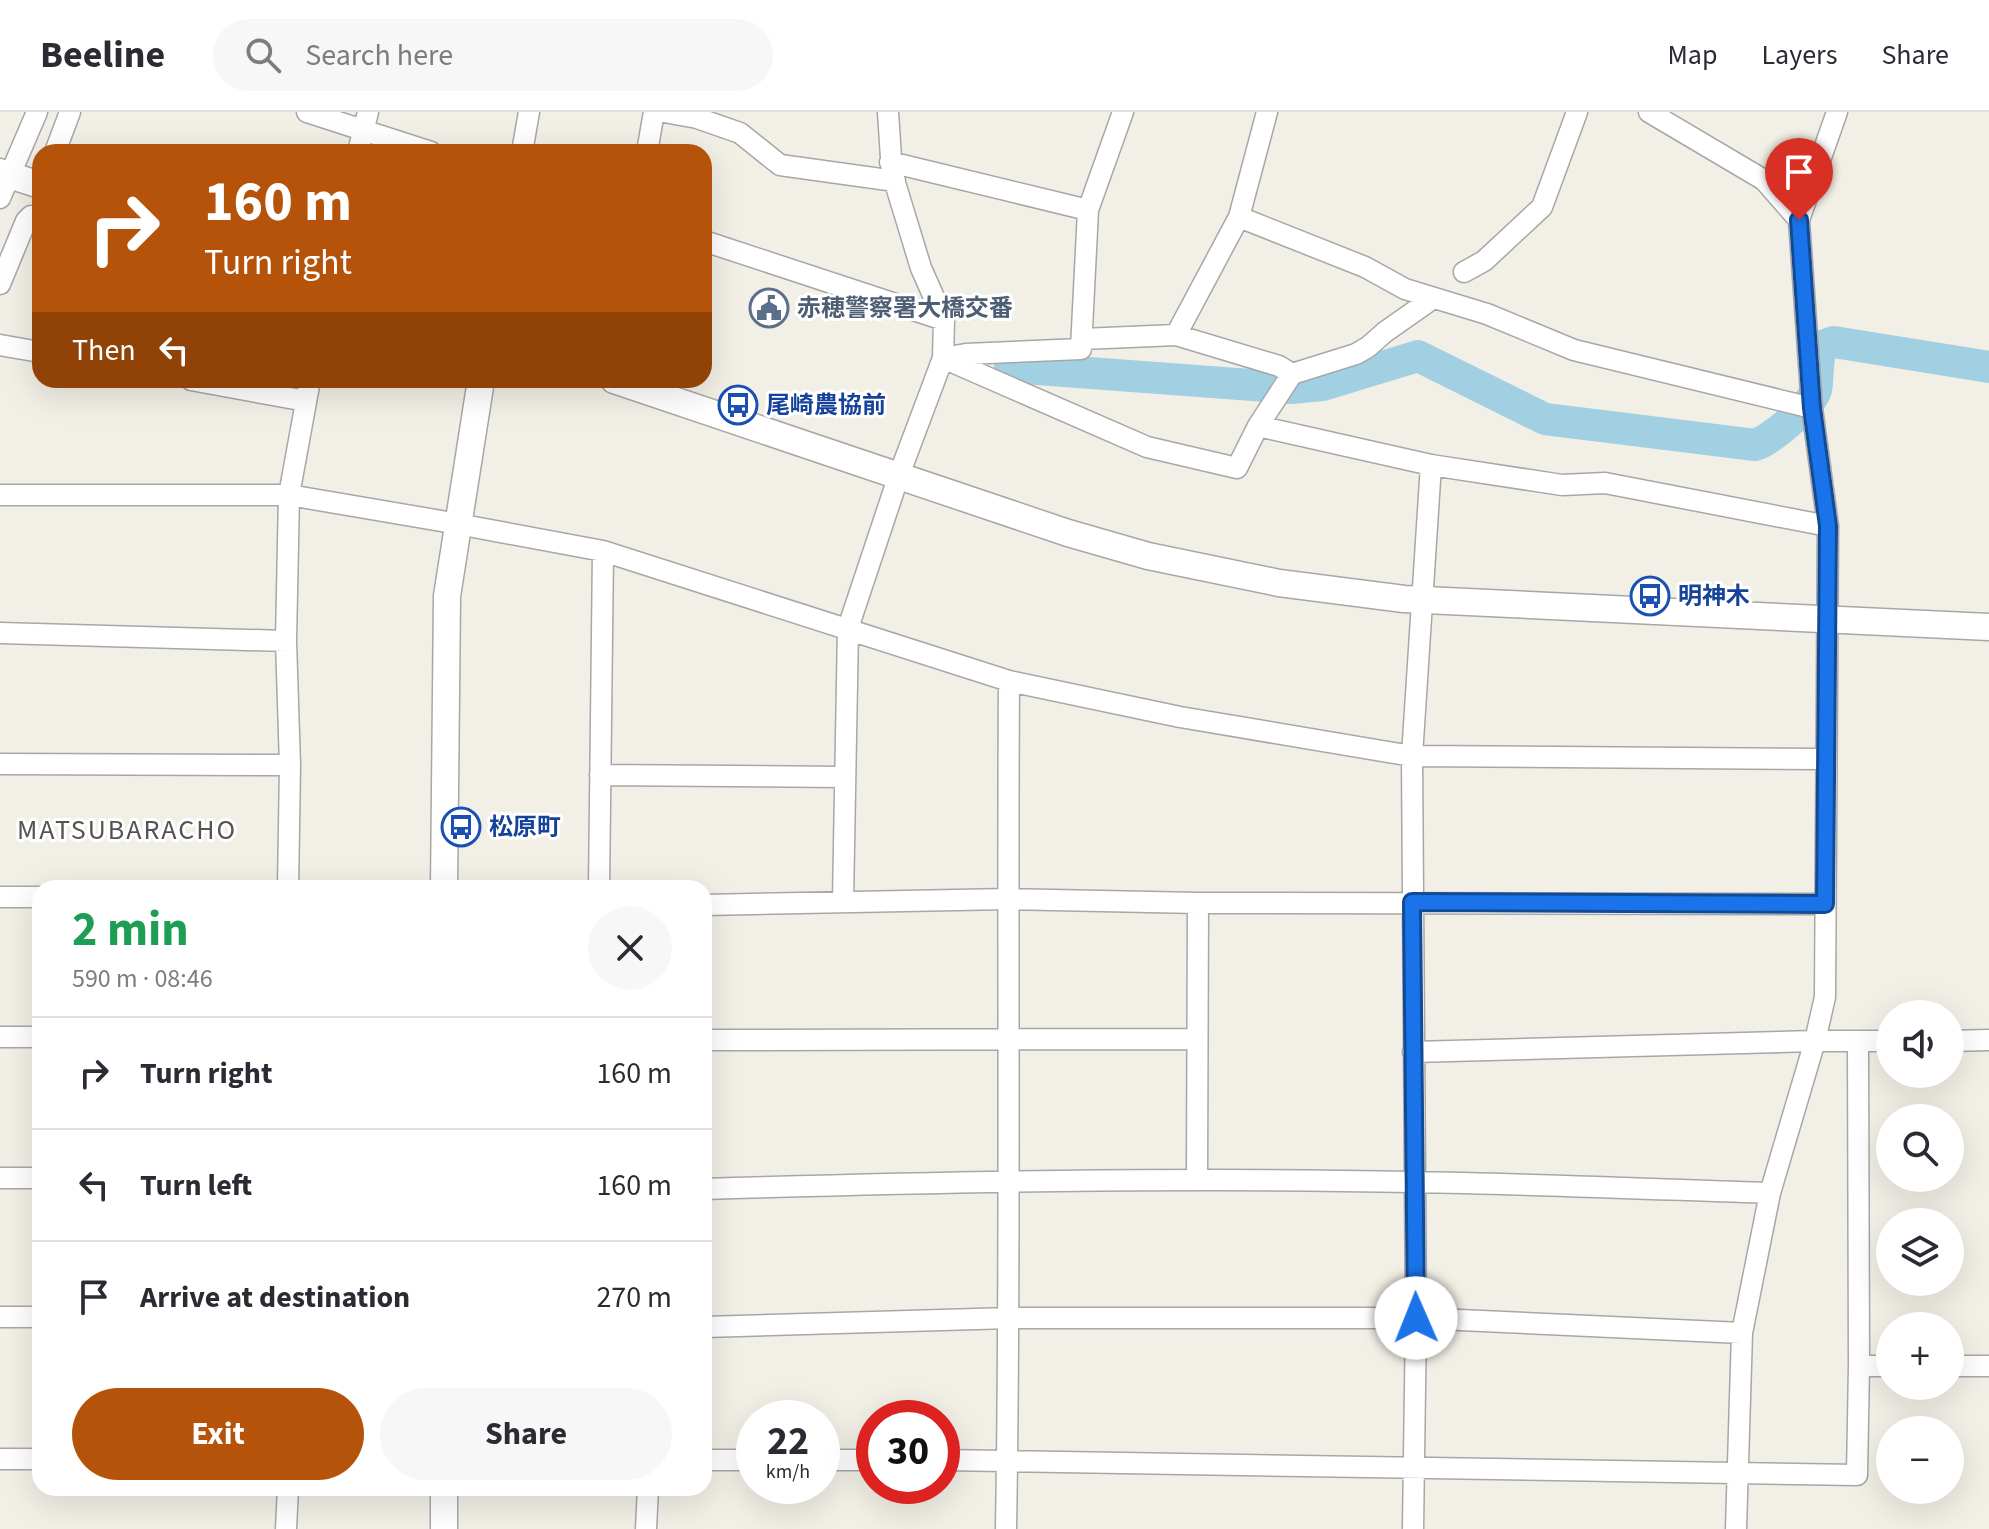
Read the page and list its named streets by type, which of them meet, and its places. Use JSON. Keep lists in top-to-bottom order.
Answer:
{
  "districts": ["MATSUBARACHO"],
  "places": {
    "public building": ["赤穂警察署大橋交番"],
    "bus stop": ["尾崎農協前", "明神木", "松原町"]
  },
  "page": {
    "header": "Beeline",
    "search": "Search here",
    "nav": ["Map", "Layers", "Share"],
    "turn": ["160 m", "Turn right"],
    "then": "Then",
    "heading": ["2 min", "590 m · 08:46"],
    "map_buttons": ["+", "−"],
    "list": [
      {
        "name": "Turn right",
        "value": "160 m"
      },
      {
        "name": "Turn left",
        "value": "160 m"
      },
      {
        "name": "Arrive at destination",
        "value": "270 m"
      }
    ],
    "buttons": ["Exit", "Share"],
    "speed": "22 km/h",
    "limit": "30"
  }
}
